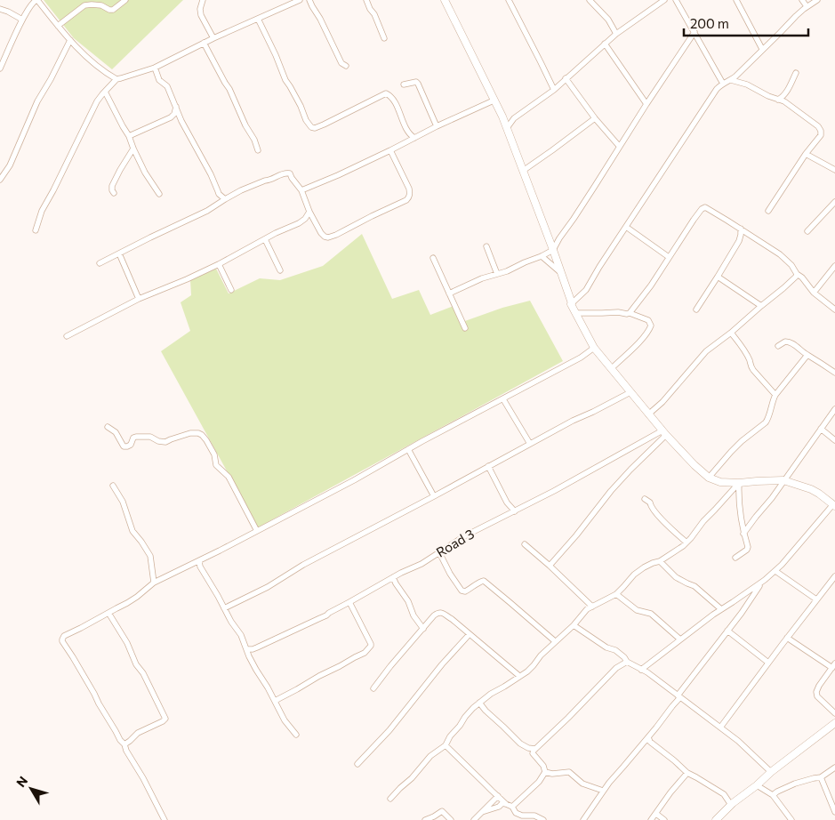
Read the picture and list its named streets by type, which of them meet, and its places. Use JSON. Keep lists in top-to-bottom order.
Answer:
{
  "streets": {
    "street": ["Road 3"]
  },
  "scale_bar": "200 m",
  "north": "top left"
}
